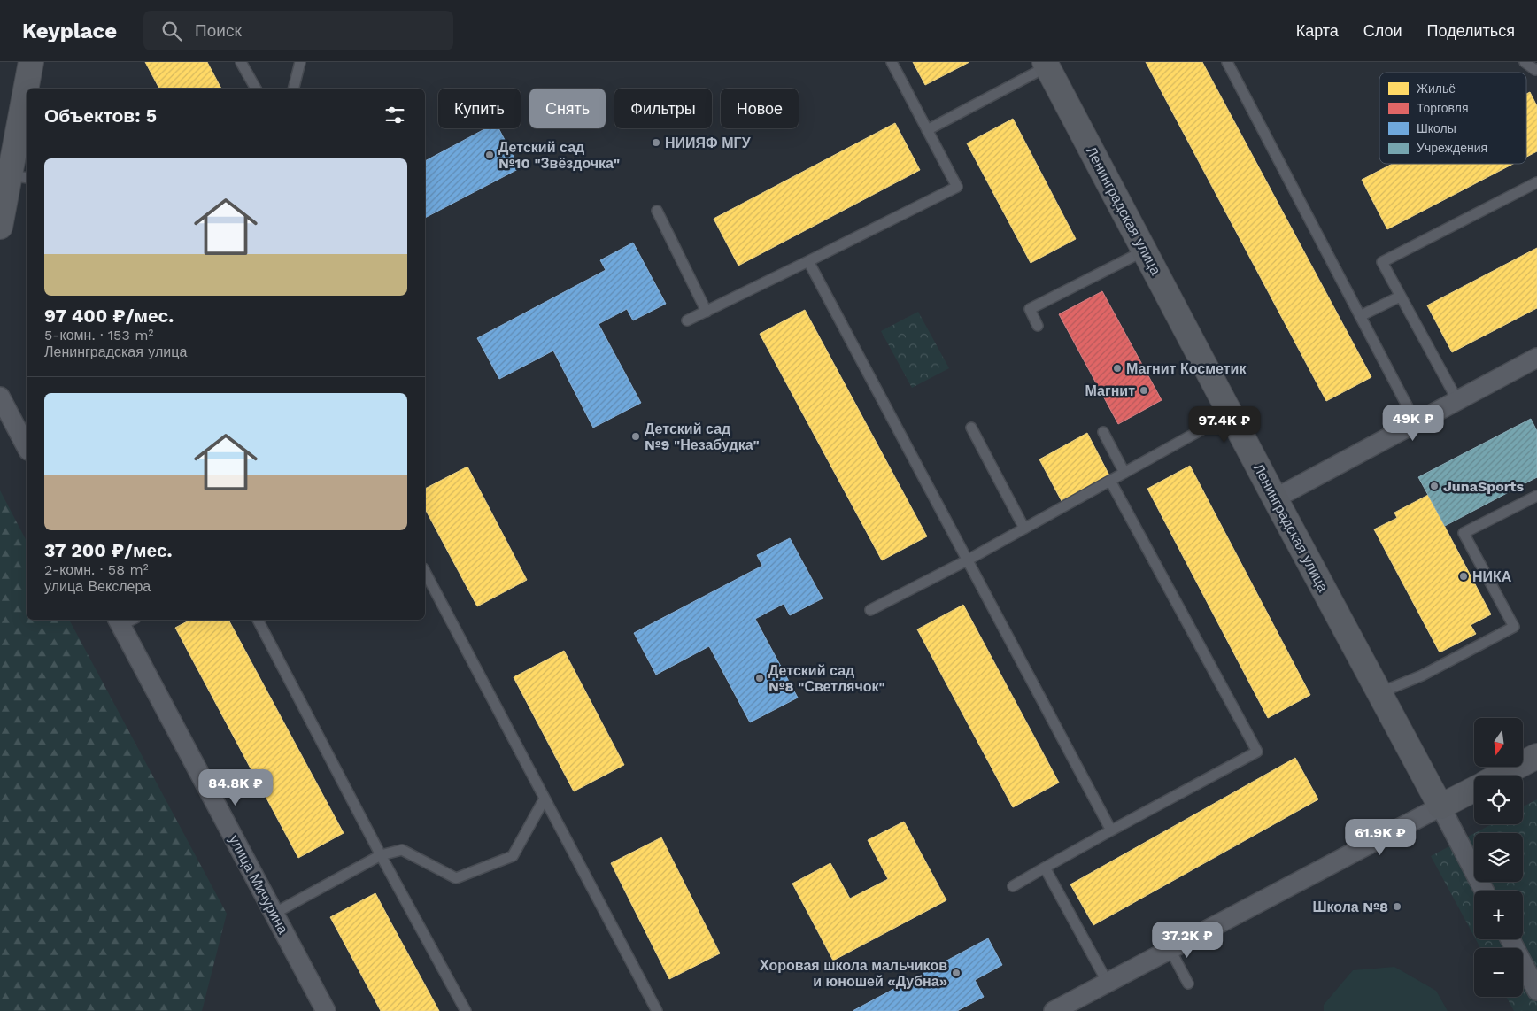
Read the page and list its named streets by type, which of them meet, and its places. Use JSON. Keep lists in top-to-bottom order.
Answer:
{
  "streets": {
    "street": ["Ленинградская улица", "улица Мичурина"]
  },
  "places": [
    "НИИЯФ МГУ",
    "Детский сад №10 \"Звёздочка\"",
    "Магнит Косметик",
    "Магнит",
    "Детский сад №9 \"Незабудка\"",
    "JunaSports",
    "НИКА",
    "Детский сад №8 \"Светлячок\"",
    "Школа №8",
    "Хоровая школа мальчиков и юношей «Дубна»"
  ],
  "legend": [
    "Жильё",
    "Торговля",
    "Школы",
    "Учреждения"
  ],
  "north": "bottom",
  "page": {
    "header": "Keyplace",
    "search": "Поиск",
    "nav": ["Карта", "Слои", "Поделиться"],
    "chip": [
      "Купить",
      "Снять",
      "Фильтры",
      "Новое"
    ],
    "heading": "Объектов: 5",
    "list": [
      {
        "name": "97 400 ₽/мес.",
        "note": "5-комн. · 153 m² · Ленинградская улица"
      },
      {
        "name": "37 200 ₽/мес.",
        "note": "2-комн. · 58 m² · улица Векслера"
      }
    ],
    "price": [
      "49K ₽",
      "97.4K ₽",
      "84.8K ₽",
      "61.9K ₽",
      "37.2K ₽"
    ],
    "map_buttons": ["+", "−"]
  }
}
